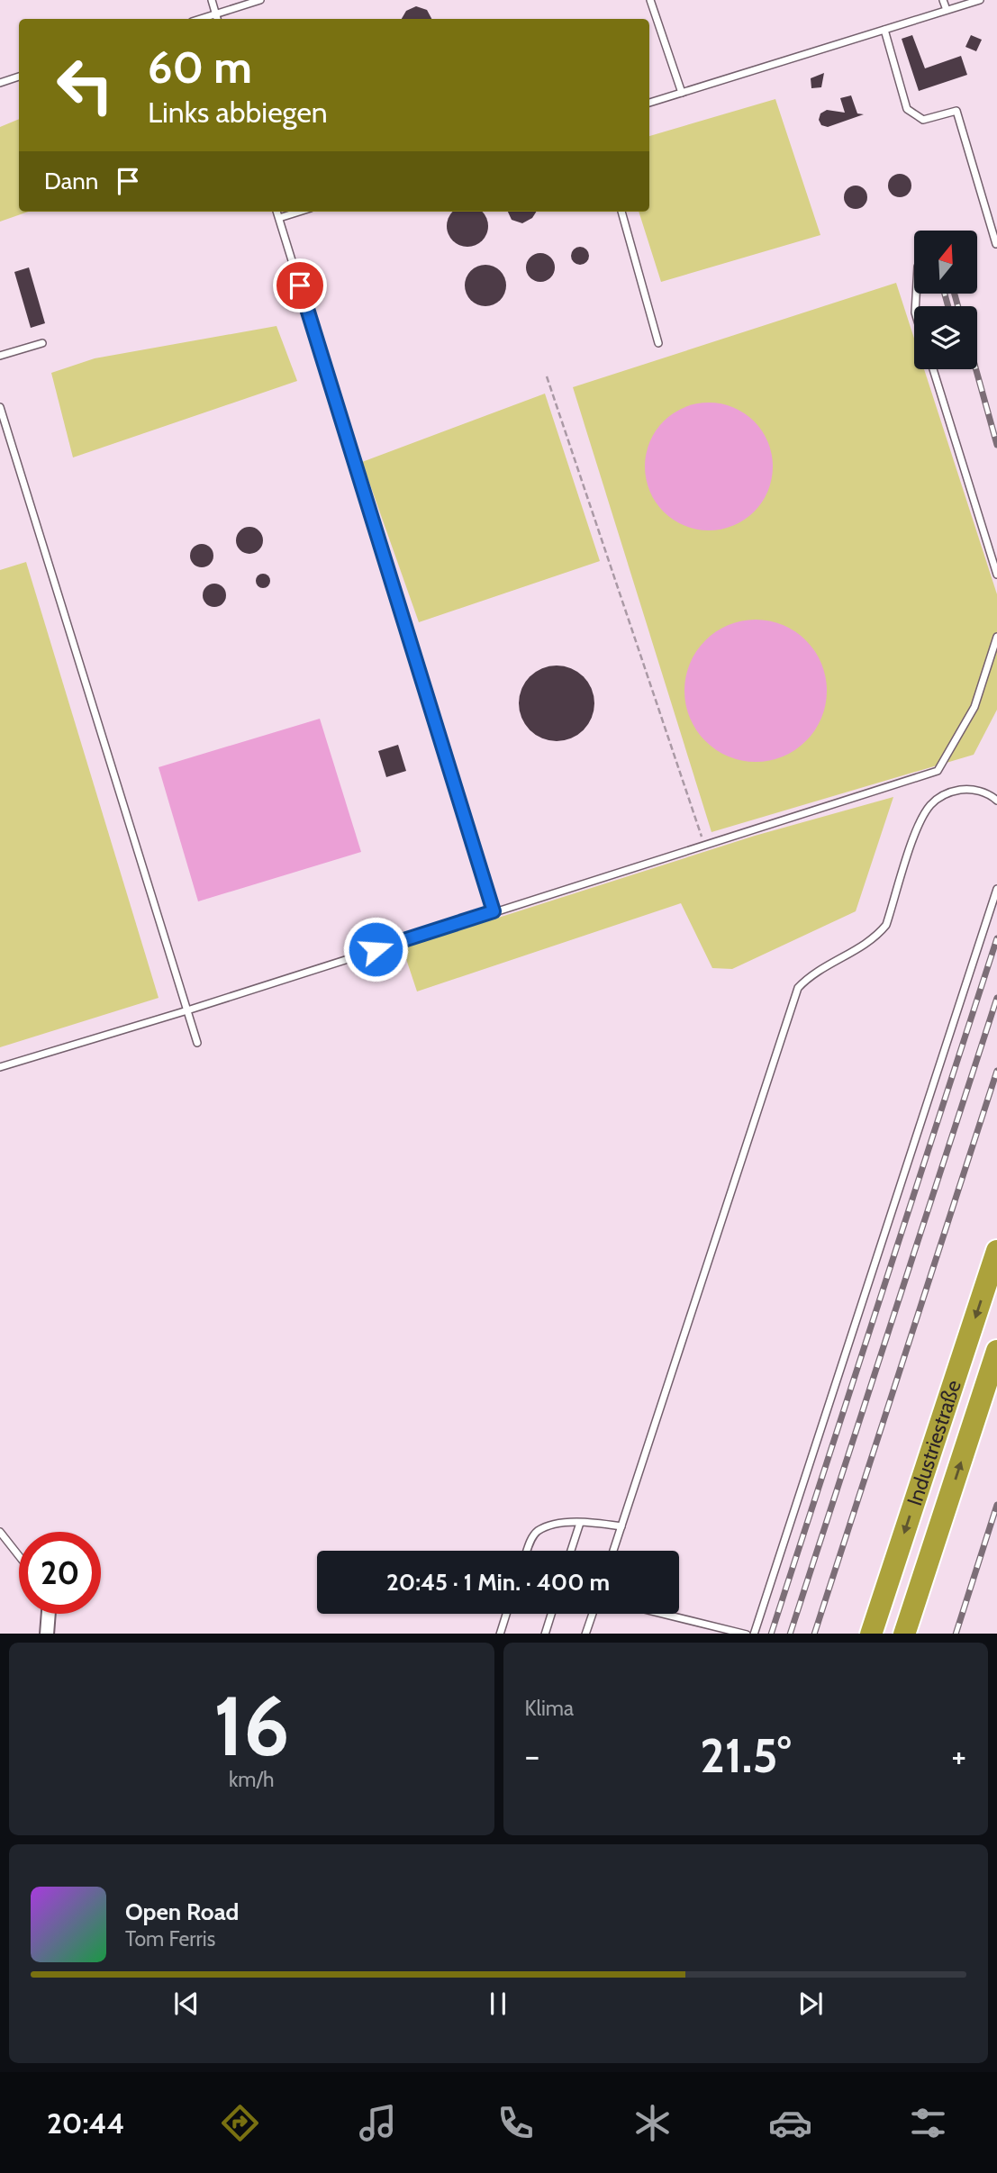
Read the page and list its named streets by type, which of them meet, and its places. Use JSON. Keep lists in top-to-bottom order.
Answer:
{
  "streets": {
    "highway": ["Industriestraße"]
  },
  "north": "top",
  "page": {
    "turn": ["60 m", "Links abbiegen"],
    "then": "Dann",
    "limit": "20",
    "trip": "20:45 · 1 Min. · 400 m",
    "tile": [
      ["16", "km/h"],
      "Klima"
    ],
    "heat": ["−", "21.5°", "+"],
    "song": ["Open Road", "Tom Ferris"],
    "tabs": "20:44"
  }
}
